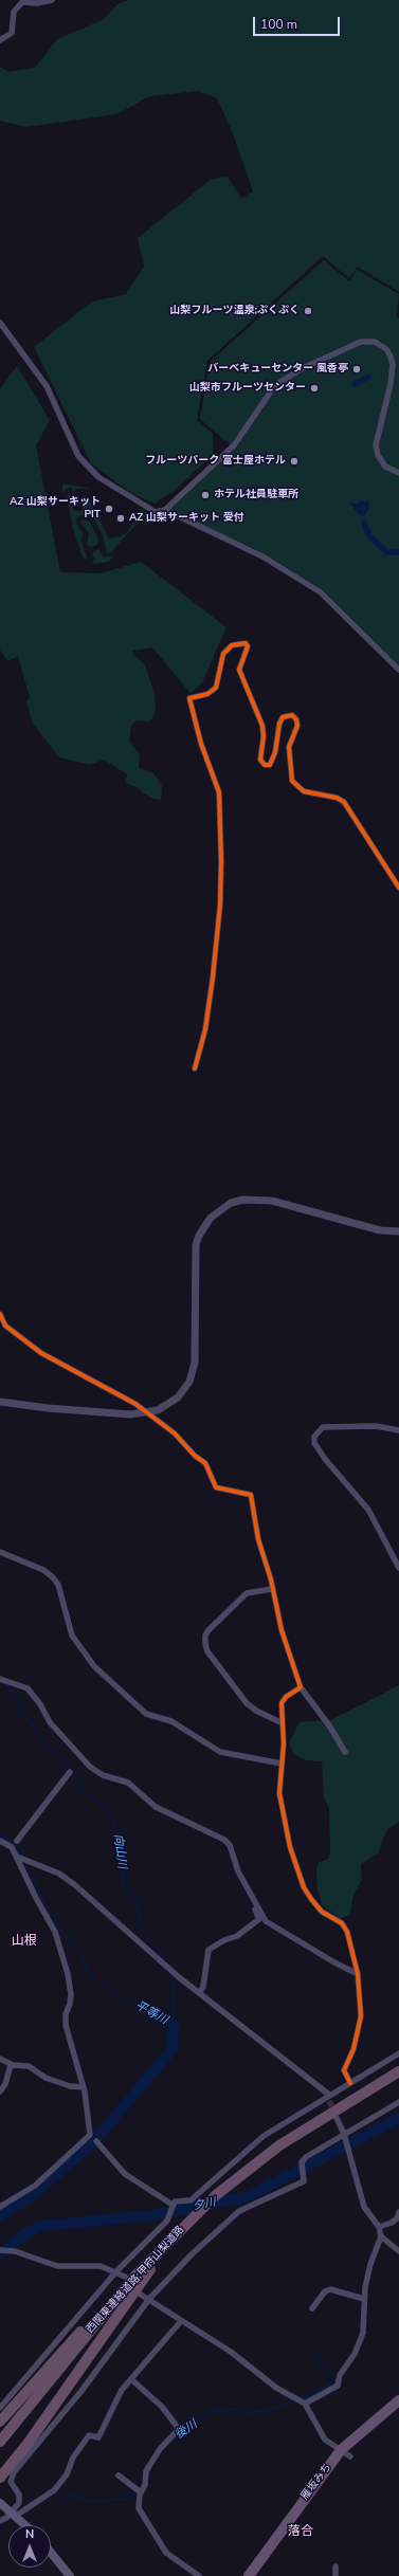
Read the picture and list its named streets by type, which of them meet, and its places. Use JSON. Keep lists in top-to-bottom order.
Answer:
{
  "streets": {
    "highway": ["西関東連絡道路;甲府山梨道路", "雁坂みち"]
  },
  "districts": ["山根", "落合"],
  "water": [
    "向山川",
    "平等川",
    "夕川",
    "後川"
  ],
  "places": [
    "山梨フルーツ温泉;ぷくぷく",
    "バーベキューセンター 風香亭",
    "山梨市フルーツセンター",
    "フルーツパーク 富士屋ホテル",
    "ホテル社員駐車所",
    "AZ 山梨サーキット PIT",
    "AZ 山梨サーキット 受付"
  ],
  "scale_bar": "100 m",
  "north": "top"
}
